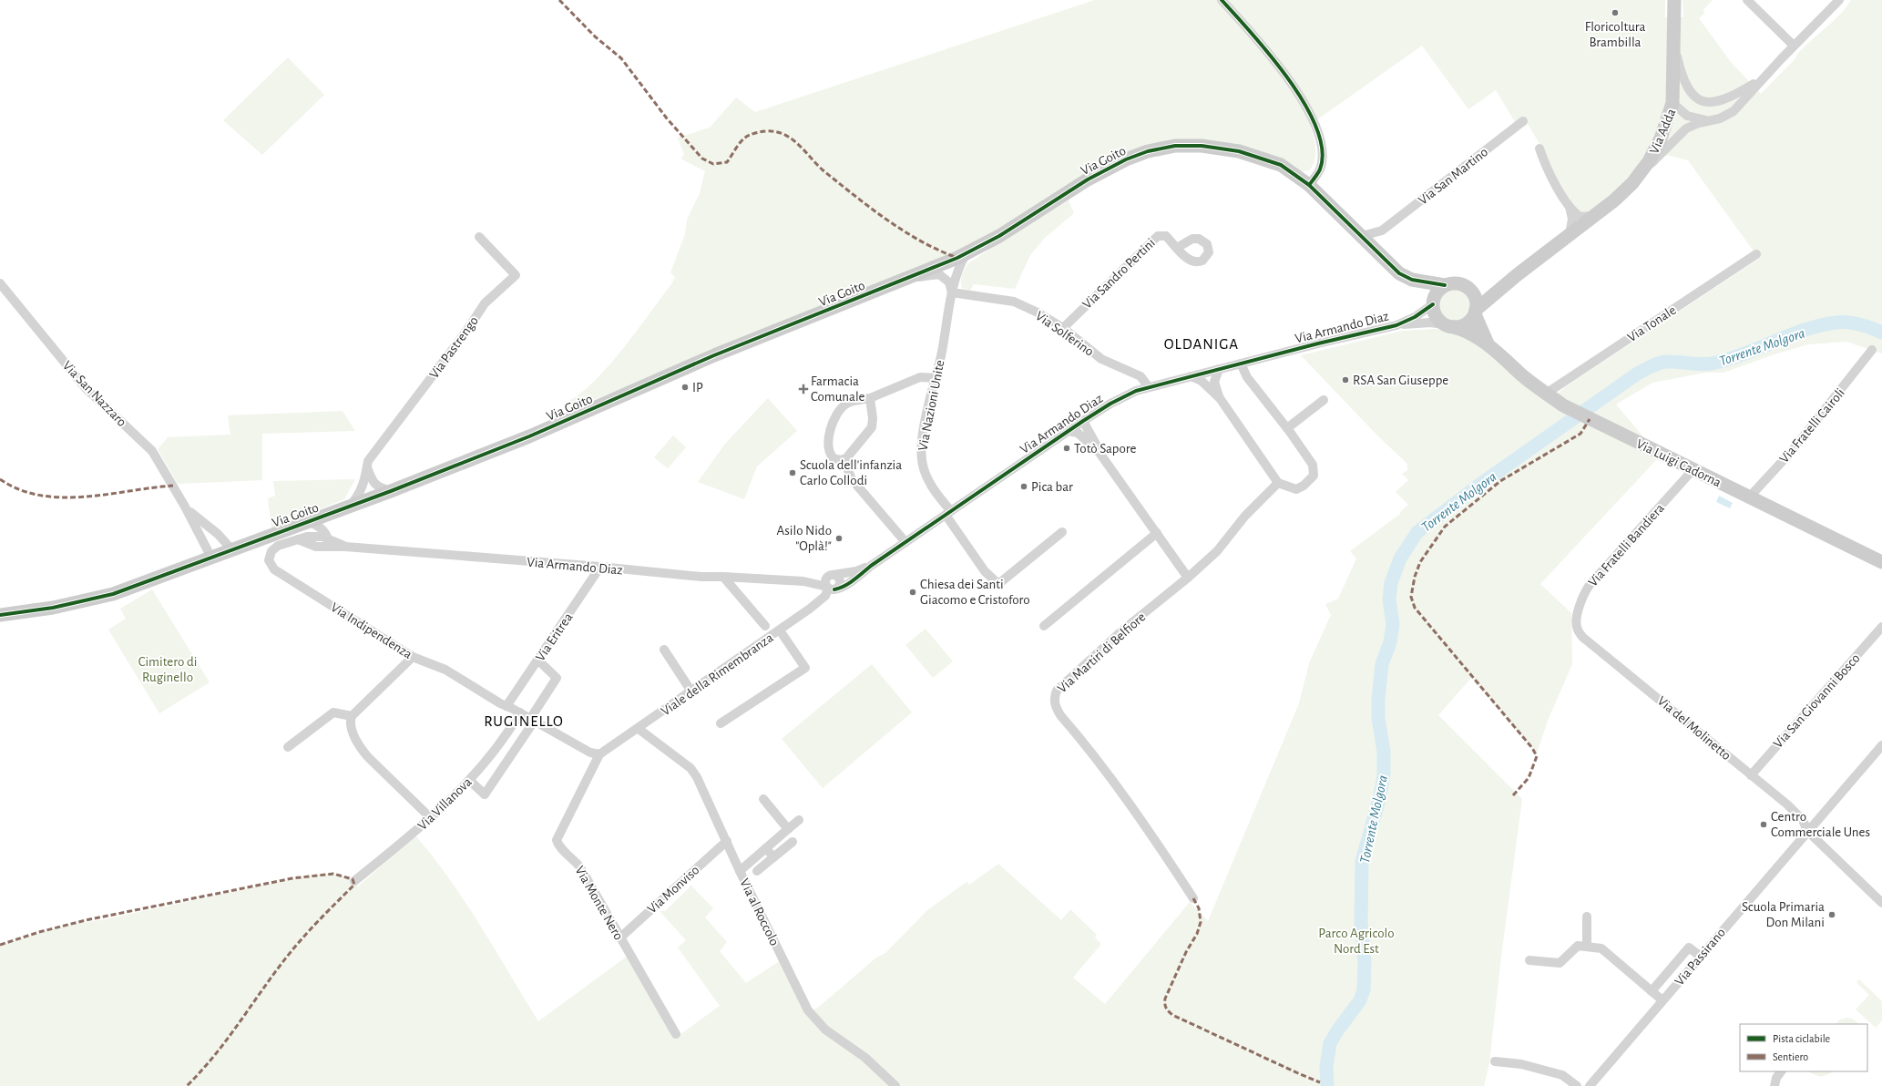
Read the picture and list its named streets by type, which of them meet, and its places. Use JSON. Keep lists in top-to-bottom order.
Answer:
{
  "streets": {
    "street": [
      "Via Adda",
      "Via Goito",
      "Via San Martino",
      "Via Sandro Pertini",
      "Via Tonale",
      "Via Armando Diaz",
      "Via Solferino",
      "Via Pastrengo",
      "Via San Nazzaro",
      "Via Nazioni Unite",
      "Via Fratelli Cairoli",
      "Via Luigi Cadorna",
      "Via Fratelli Bandiera",
      "Via Indipendenza",
      "Via Eritrea",
      "Via Martiri di Belfiore",
      "Viale della Rimembranza",
      "Via San Giovanni Bosco",
      "Via del Molinetto",
      "Via Villanova",
      "Via Monviso",
      "Via Monte Nero",
      "Via al Roccolo",
      "Via Passirano"
    ]
  },
  "crossings": [
    ["Via Adda", "Via Goito"],
    ["Via Adda", "Via Armando Diaz"],
    ["Via Adda", "Via Luigi Cadorna"],
    ["Via Goito", "Via San Martino"],
    ["Via Goito", "Via Armando Diaz"],
    ["Via Goito", "Via Pastrengo"],
    ["Via Goito", "Via San Nazzaro"],
    ["Via Goito", "Via Nazioni Unite"],
    ["Via Goito", "Via Luigi Cadorna"],
    ["Via Sandro Pertini", "Via Solferino"],
    ["Via Tonale", "Via Luigi Cadorna"],
    ["Via Armando Diaz", "Via Solferino"],
    ["Via Armando Diaz", "Via Nazioni Unite"],
    ["Via Armando Diaz", "Via Luigi Cadorna"],
    ["Via Armando Diaz", "Via Indipendenza"],
    ["Via Armando Diaz", "Via Eritrea"],
    ["Via Armando Diaz", "Viale della Rimembranza"],
    ["Via Solferino", "Via Nazioni Unite"],
    ["Via Fratelli Cairoli", "Via Luigi Cadorna"],
    ["Via Luigi Cadorna", "Via Fratelli Bandiera"],
    ["Via Fratelli Bandiera", "Via del Molinetto"],
    ["Via Indipendenza", "Via Eritrea"],
    ["Via Indipendenza", "Viale della Rimembranza"],
    ["Via Indipendenza", "Via Villanova"],
    ["Via Indipendenza", "Via Monte Nero"],
    ["Viale della Rimembranza", "Via Monte Nero"],
    ["Viale della Rimembranza", "Via al Roccolo"],
    ["Via San Giovanni Bosco", "Via del Molinetto"],
    ["Via del Molinetto", "Via Passirano"],
    ["Via Monviso", "Via Monte Nero"],
    ["Via Monviso", "Via al Roccolo"]
  ],
  "districts": ["OLDANIGA", "RUGINELLO"],
  "water": ["Torrente Molgora"],
  "parks": ["Cimitero di Ruginello", "Parco Agricolo Nord Est"],
  "places": {
    "other": [
      "Floricoltura Brambilla",
      "RSA San Giuseppe",
      "IP",
      "Totò Sapore",
      "Scuola dell'infanzia Carlo Collodi",
      "Pica bar",
      "Asilo Nido \"Oplà!\"",
      "Chiesa dei Santi Giacomo e Cristoforo",
      "Centro Commerciale Unes",
      "Scuola Primaria Don Milani"
    ],
    "health": ["Farmacia Comunale"]
  },
  "legend": ["Pista ciclabile", "Sentiero"]
}
